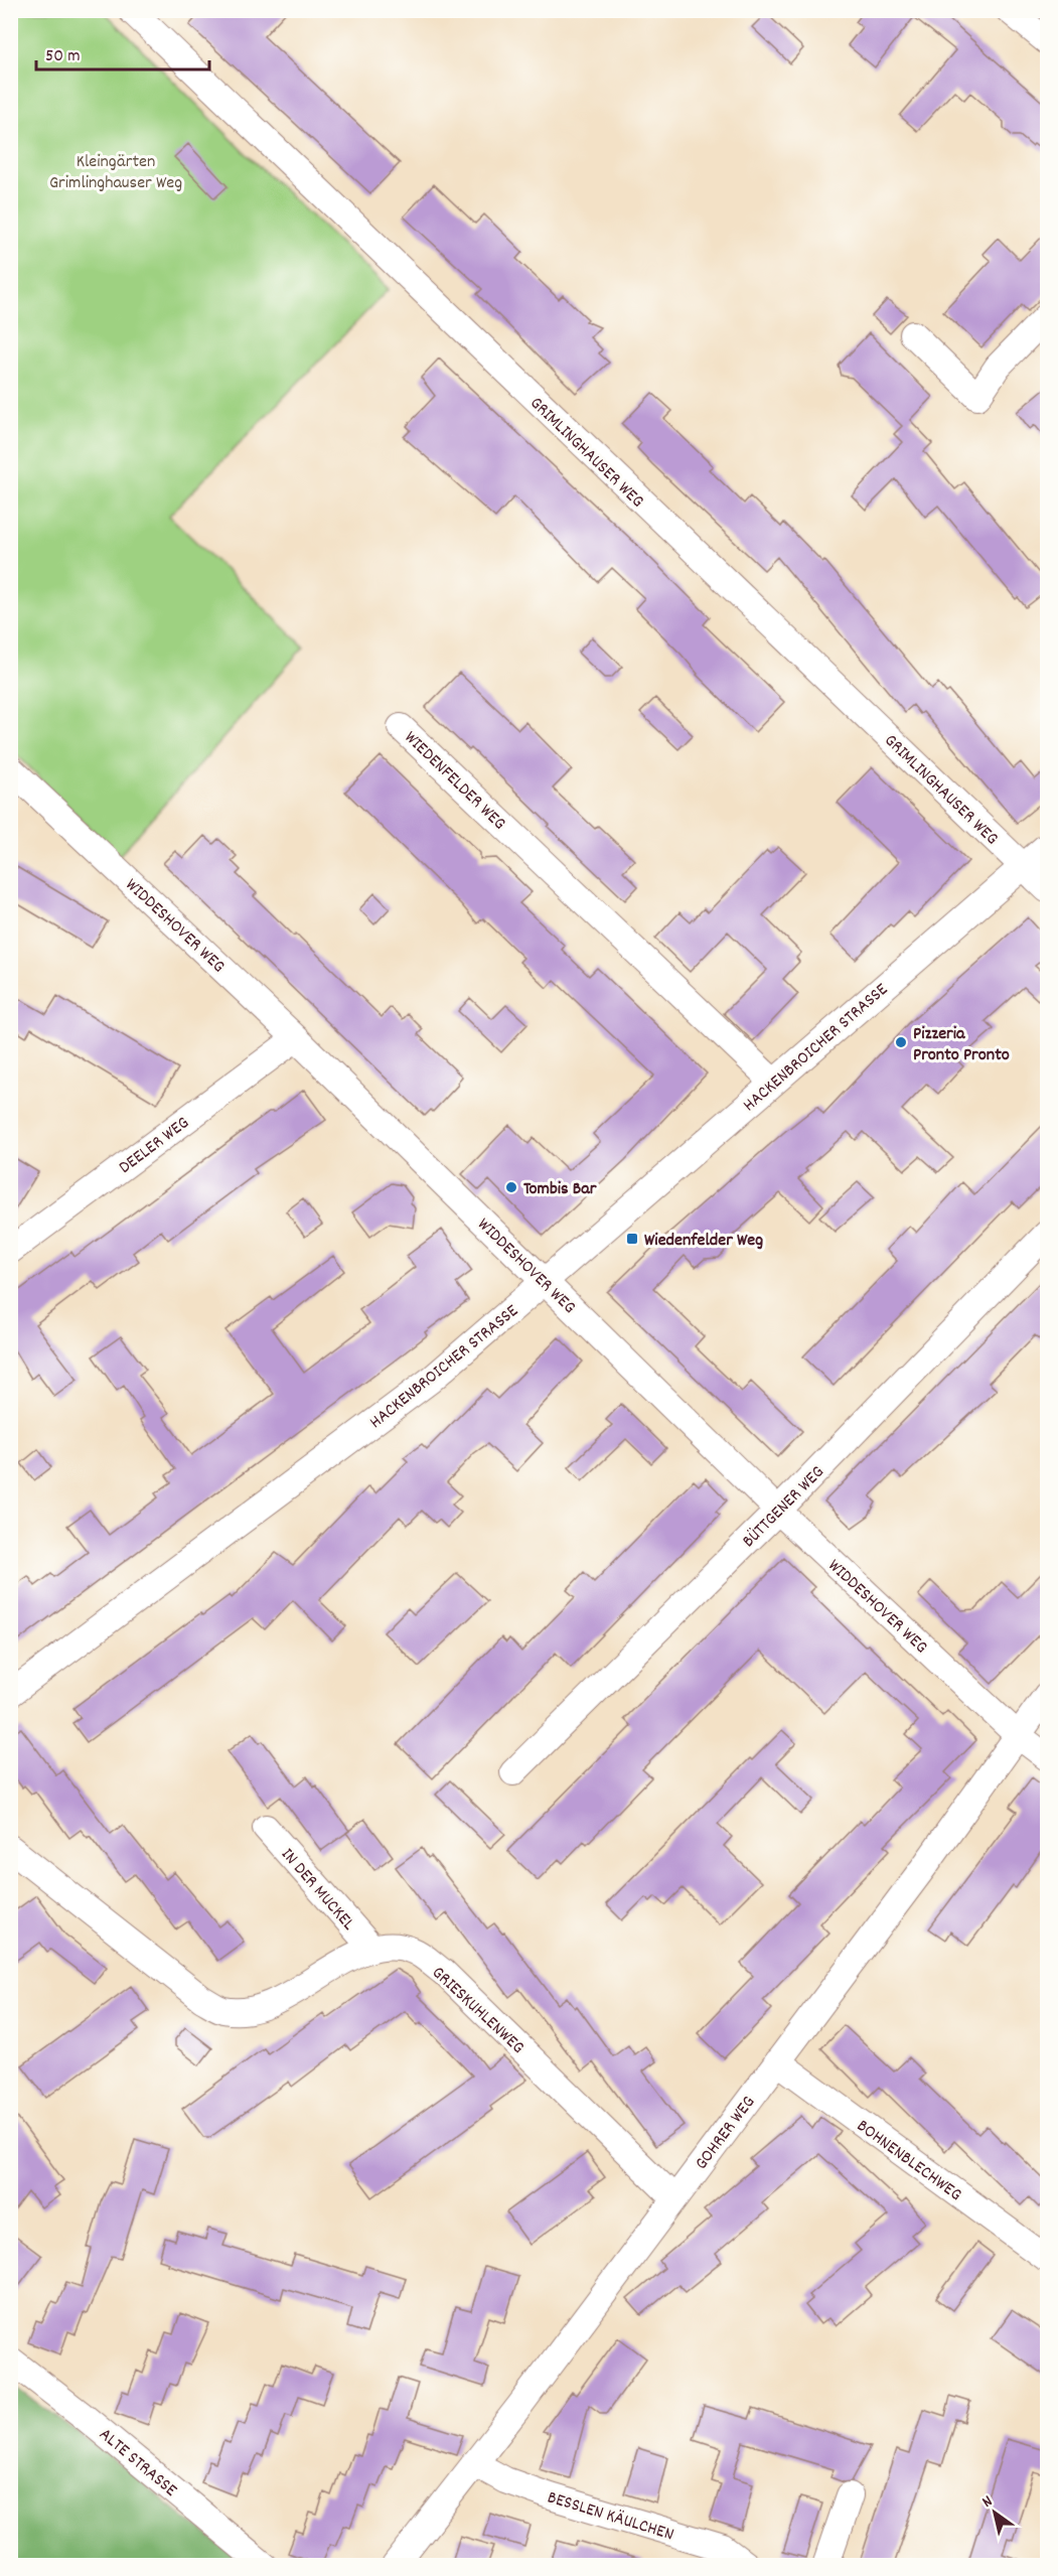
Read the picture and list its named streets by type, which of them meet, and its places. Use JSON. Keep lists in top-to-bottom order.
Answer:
{
  "streets": {
    "street": [
      "GRIMLINGHAUSER WEG",
      "WIEDENFELDER WEG",
      "WIDDESHOVER WEG",
      "HACKENBROICHER STRASSE",
      "DEELER WEG",
      "BÜTTGENER WEG",
      "IN DER MUCKEL",
      "GRIESKUHLENWEG",
      "GOHRER WEG",
      "BOHNENBLECHWEG",
      "ALTE STRASSE",
      "BESSLEN KÄULCHEN"
    ]
  },
  "crossings": [
    ["GRIMLINGHAUSER WEG", "HACKENBROICHER STRASSE"],
    ["WIEDENFELDER WEG", "HACKENBROICHER STRASSE"],
    ["WIDDESHOVER WEG", "HACKENBROICHER STRASSE"],
    ["WIDDESHOVER WEG", "DEELER WEG"],
    ["WIDDESHOVER WEG", "BÜTTGENER WEG"],
    ["WIDDESHOVER WEG", "GOHRER WEG"],
    ["IN DER MUCKEL", "GRIESKUHLENWEG"],
    ["GRIESKUHLENWEG", "GOHRER WEG"],
    ["GOHRER WEG", "BOHNENBLECHWEG"],
    ["GOHRER WEG", "BESSLEN KÄULCHEN"]
  ],
  "parks": ["Kleingärten Grimlinghauser Weg"],
  "places": {
    "other": ["Pizzeria Pronto Pronto", "Tombis Bar"],
    "transit": ["Wiedenfelder Weg"]
  },
  "scale_bar": "50 m",
  "north": "top left"
}
